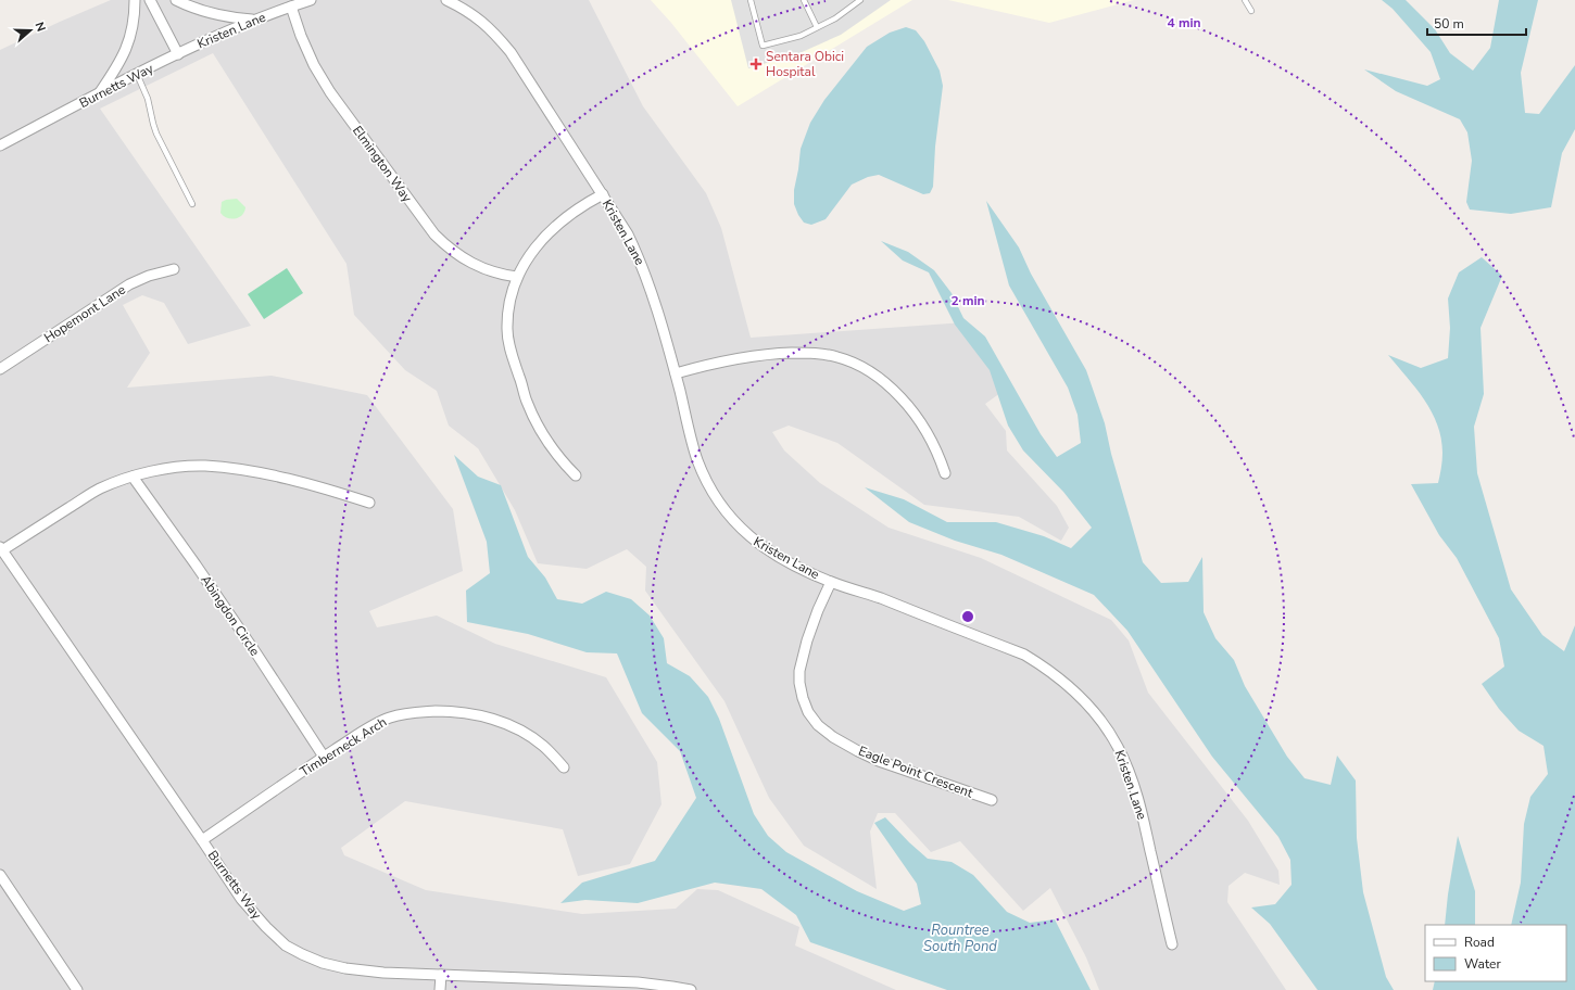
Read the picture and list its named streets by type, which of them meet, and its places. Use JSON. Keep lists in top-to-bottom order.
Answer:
{
  "streets": {
    "street": [
      "Kristen Lane",
      "Burnetts Way",
      "Elmington Way",
      "Hopemont Lane",
      "Abingdon Circle",
      "Timberneck Arch",
      "Eagle Point Crescent"
    ]
  },
  "crossings": [
    ["Kristen Lane", "Burnetts Way"],
    ["Kristen Lane", "Elmington Way"],
    ["Kristen Lane", "Eagle Point Crescent"],
    ["Burnetts Way", "Timberneck Arch"],
    ["Abingdon Circle", "Timberneck Arch"]
  ],
  "water": ["Rountree South Pond"],
  "places": {
    "health": ["Sentara Obici Hospital"]
  },
  "legend": ["Road", "Water"],
  "scale_bar": "50 m",
  "north": "right",
  "rings": ["4 min", "2 min"]
}
